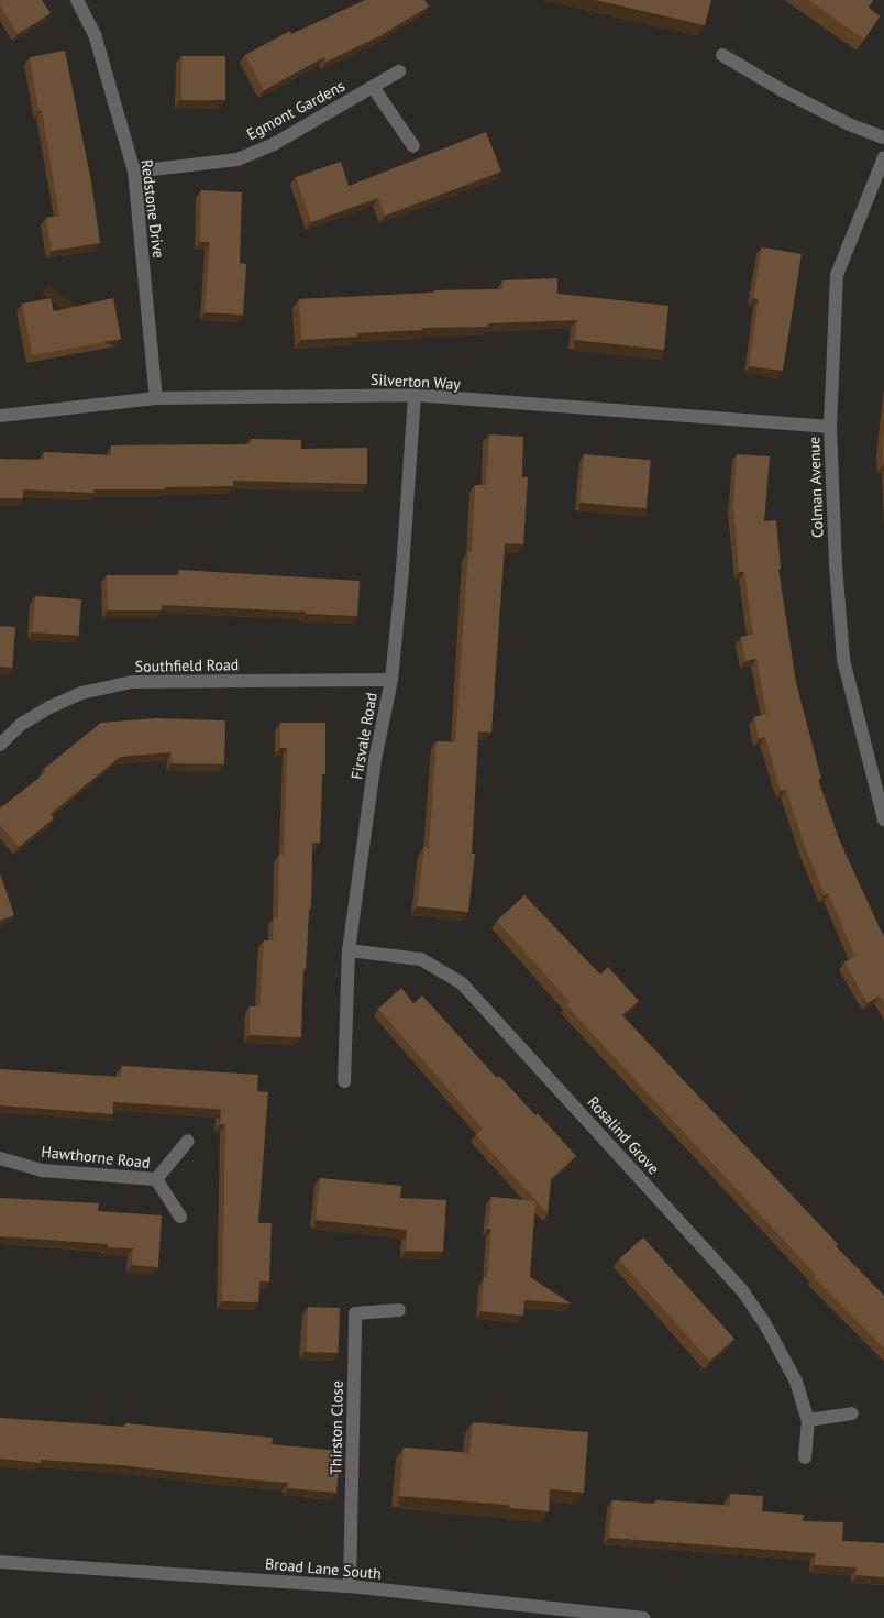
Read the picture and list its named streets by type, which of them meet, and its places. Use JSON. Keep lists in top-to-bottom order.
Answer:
{
  "streets": {
    "street": [
      "Egmont Gardens",
      "Redstone Drive",
      "Silverton Way",
      "Colman Avenue",
      "Southfield Road",
      "Firsvale Road",
      "Rosalind Grove",
      "Hawthorne Road",
      "Thirston Close",
      "Broad Lane South"
    ]
  },
  "crossings": [
    ["Egmont Gardens", "Redstone Drive"],
    ["Redstone Drive", "Silverton Way"],
    ["Silverton Way", "Colman Avenue"],
    ["Silverton Way", "Firsvale Road"],
    ["Southfield Road", "Firsvale Road"],
    ["Firsvale Road", "Rosalind Grove"],
    ["Thirston Close", "Broad Lane South"]
  ]
}
